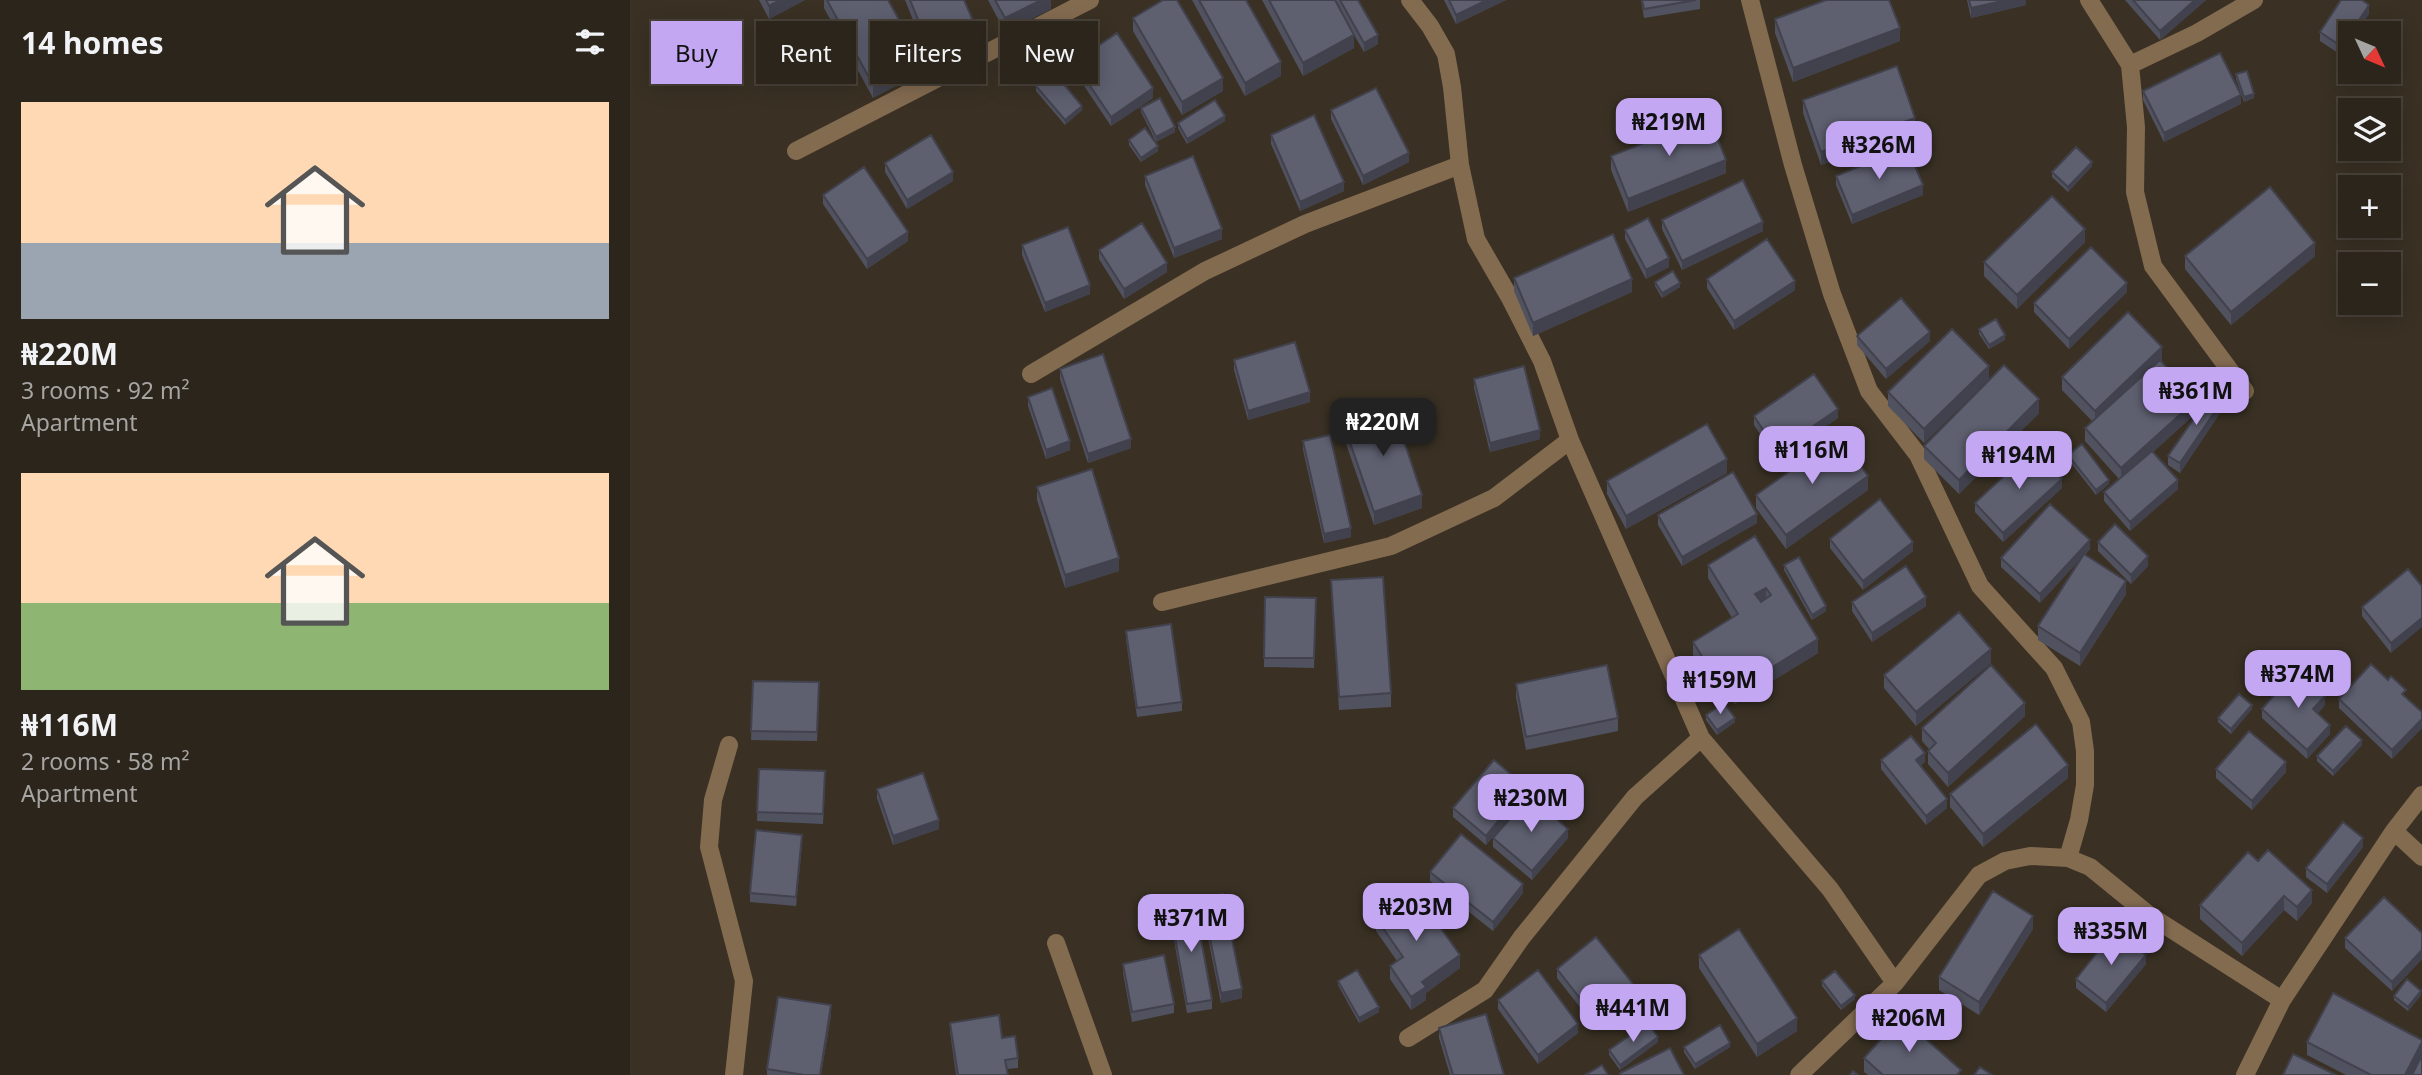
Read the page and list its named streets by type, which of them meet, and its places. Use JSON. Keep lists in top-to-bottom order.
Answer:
{
  "north": "bottom right",
  "page": {
    "heading": "14 homes",
    "map_buttons": ["+", "−"],
    "chip": [
      "Buy",
      "Rent",
      "Filters",
      "New"
    ],
    "list": [
      {
        "name": "₦220M",
        "note": "3 rooms · 92 m² · Apartment"
      },
      {
        "name": "₦116M",
        "note": "2 rooms · 58 m² · Apartment"
      }
    ],
    "price": [
      "₦219M",
      "₦326M",
      "₦361M",
      "₦220M",
      "₦116M",
      "₦194M",
      "₦374M",
      "₦159M",
      "₦230M",
      "₦203M",
      "₦371M",
      "₦335M",
      "₦441M",
      "₦206M"
    ]
  }
}
